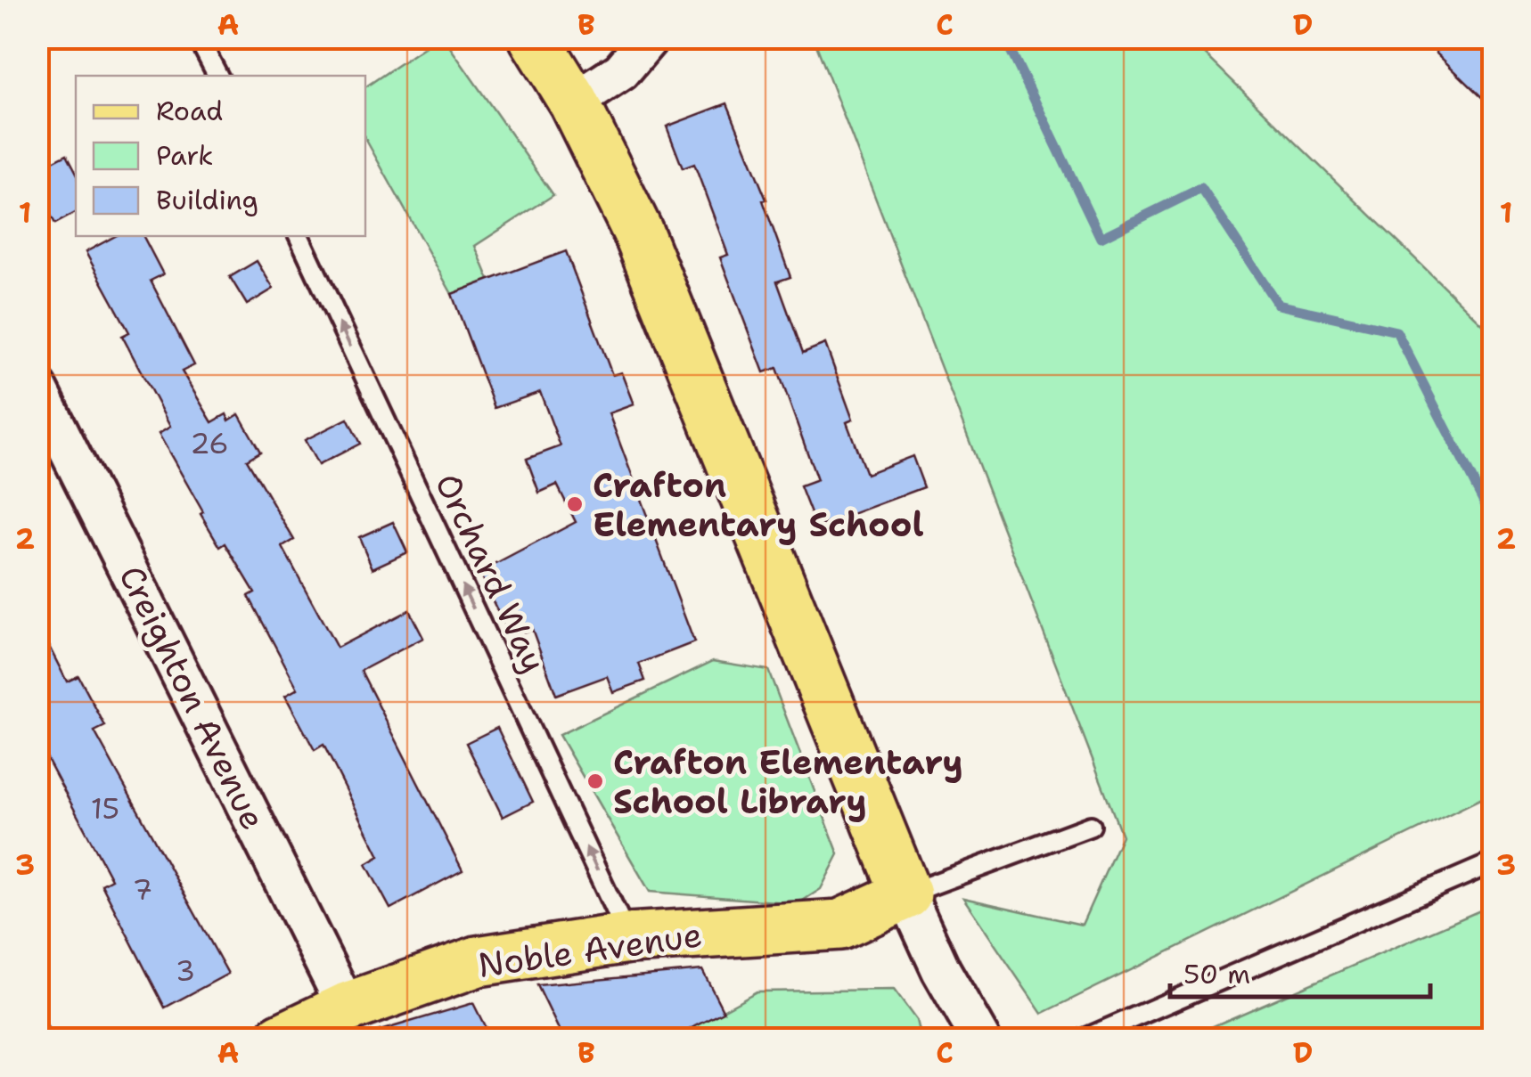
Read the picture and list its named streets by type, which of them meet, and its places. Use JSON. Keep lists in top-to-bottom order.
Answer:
{
  "streets": {
    "main road": ["Noble Avenue"],
    "street": ["Creighton Avenue"],
    "lane": ["Orchard Way"]
  },
  "crossings": [
    ["Orchard Way", "Noble Avenue"],
    ["Creighton Avenue", "Noble Avenue"]
  ],
  "one_way": ["Orchard Way"],
  "places": ["Crafton Elementary School", "Crafton Elementary School Library"],
  "house_numbers": [
    "26",
    "15",
    "7",
    "3"
  ],
  "legend": ["Road", "Park", "Building"],
  "scale_bar": "50 m",
  "grid": {
    "columns": [
      "A",
      "B",
      "C",
      "D"
    ],
    "rows": ["1", "2", "3"]
  }
}
